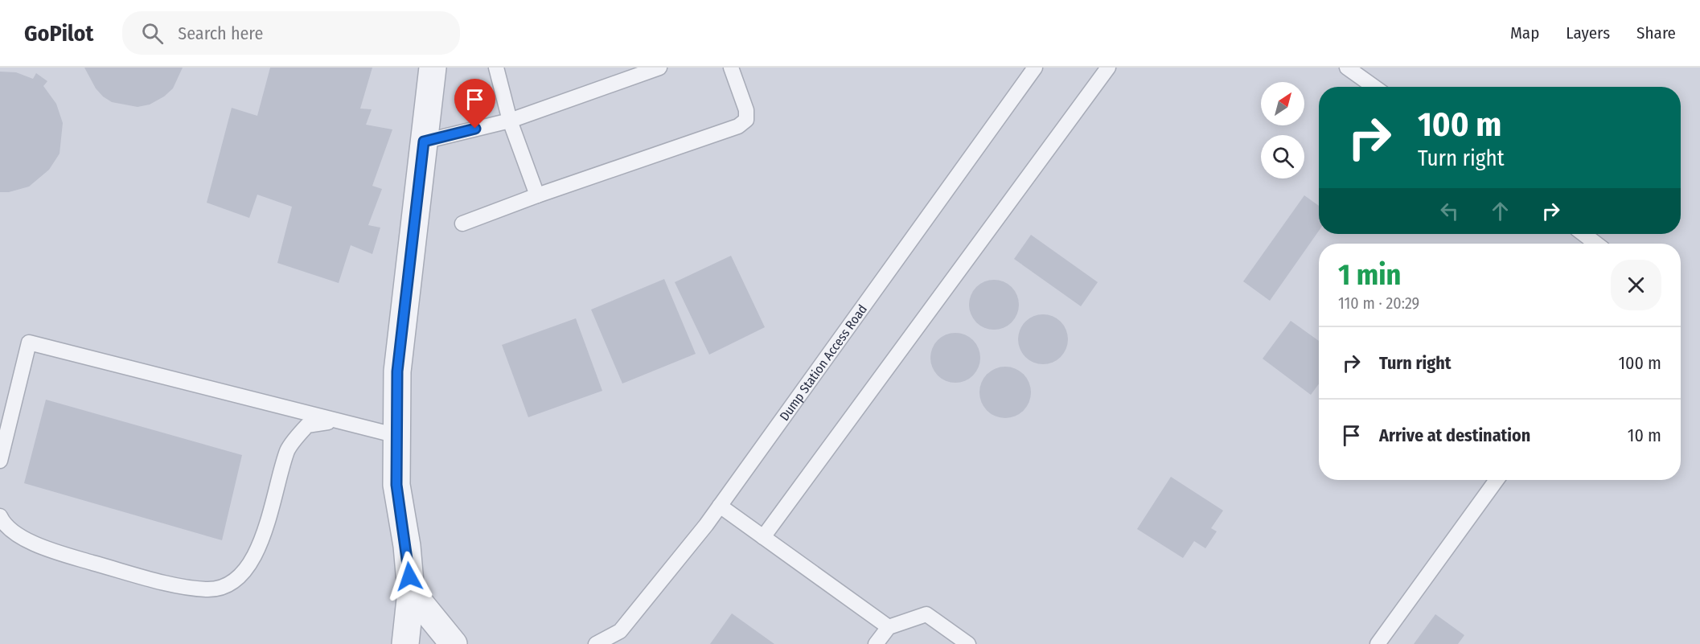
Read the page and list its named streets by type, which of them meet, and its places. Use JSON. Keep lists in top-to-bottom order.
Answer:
{
  "streets": {
    "lane": ["Dump Station Access Road"]
  },
  "north": "top right",
  "page": {
    "header": "GoPilot",
    "search": "Search here",
    "nav": ["Map", "Layers", "Share"],
    "turn": ["100 m", "Turn right"],
    "heading": ["1 min", "110 m · 20:29"],
    "list": [
      {
        "name": "Turn right",
        "value": "100 m"
      },
      {
        "name": "Arrive at destination",
        "value": "10 m"
      }
    ]
  }
}
